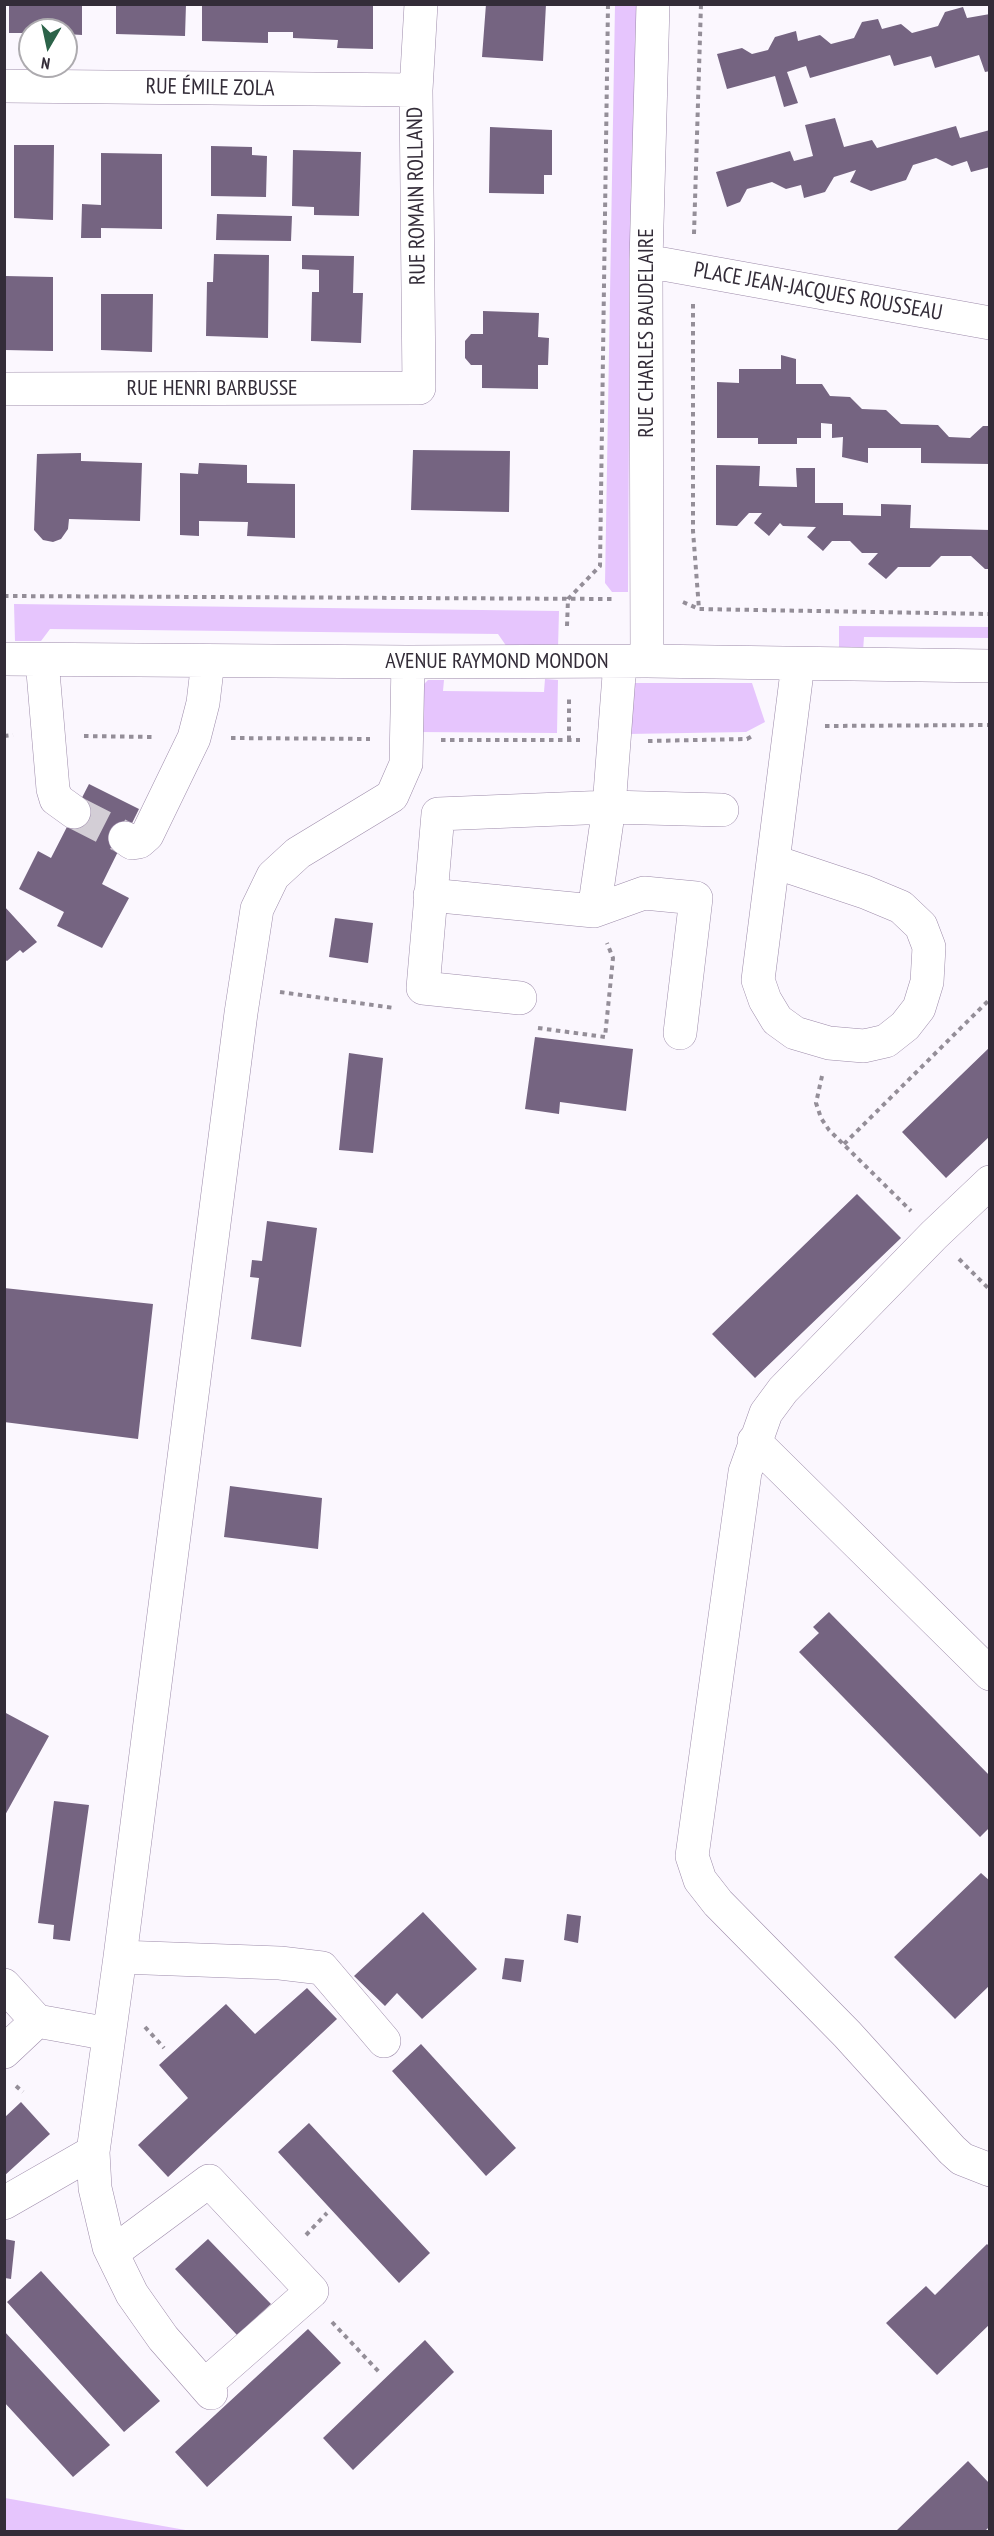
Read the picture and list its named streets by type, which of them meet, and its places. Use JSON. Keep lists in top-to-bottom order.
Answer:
{
  "streets": {
    "street": [
      "RUE ÉMILE ZOLA",
      "RUE ROMAIN ROLLAND",
      "PLACE JEAN-JACQUES ROUSSEAU",
      "RUE CHARLES BAUDELAIRE",
      "RUE HENRI BARBUSSE",
      "AVENUE RAYMOND MONDON"
    ]
  },
  "crossings": [
    ["RUE ÉMILE ZOLA", "RUE ROMAIN ROLLAND"],
    ["RUE ROMAIN ROLLAND", "RUE HENRI BARBUSSE"],
    ["PLACE JEAN-JACQUES ROUSSEAU", "RUE CHARLES BAUDELAIRE"],
    ["RUE CHARLES BAUDELAIRE", "AVENUE RAYMOND MONDON"]
  ],
  "north": "bottom"
}
